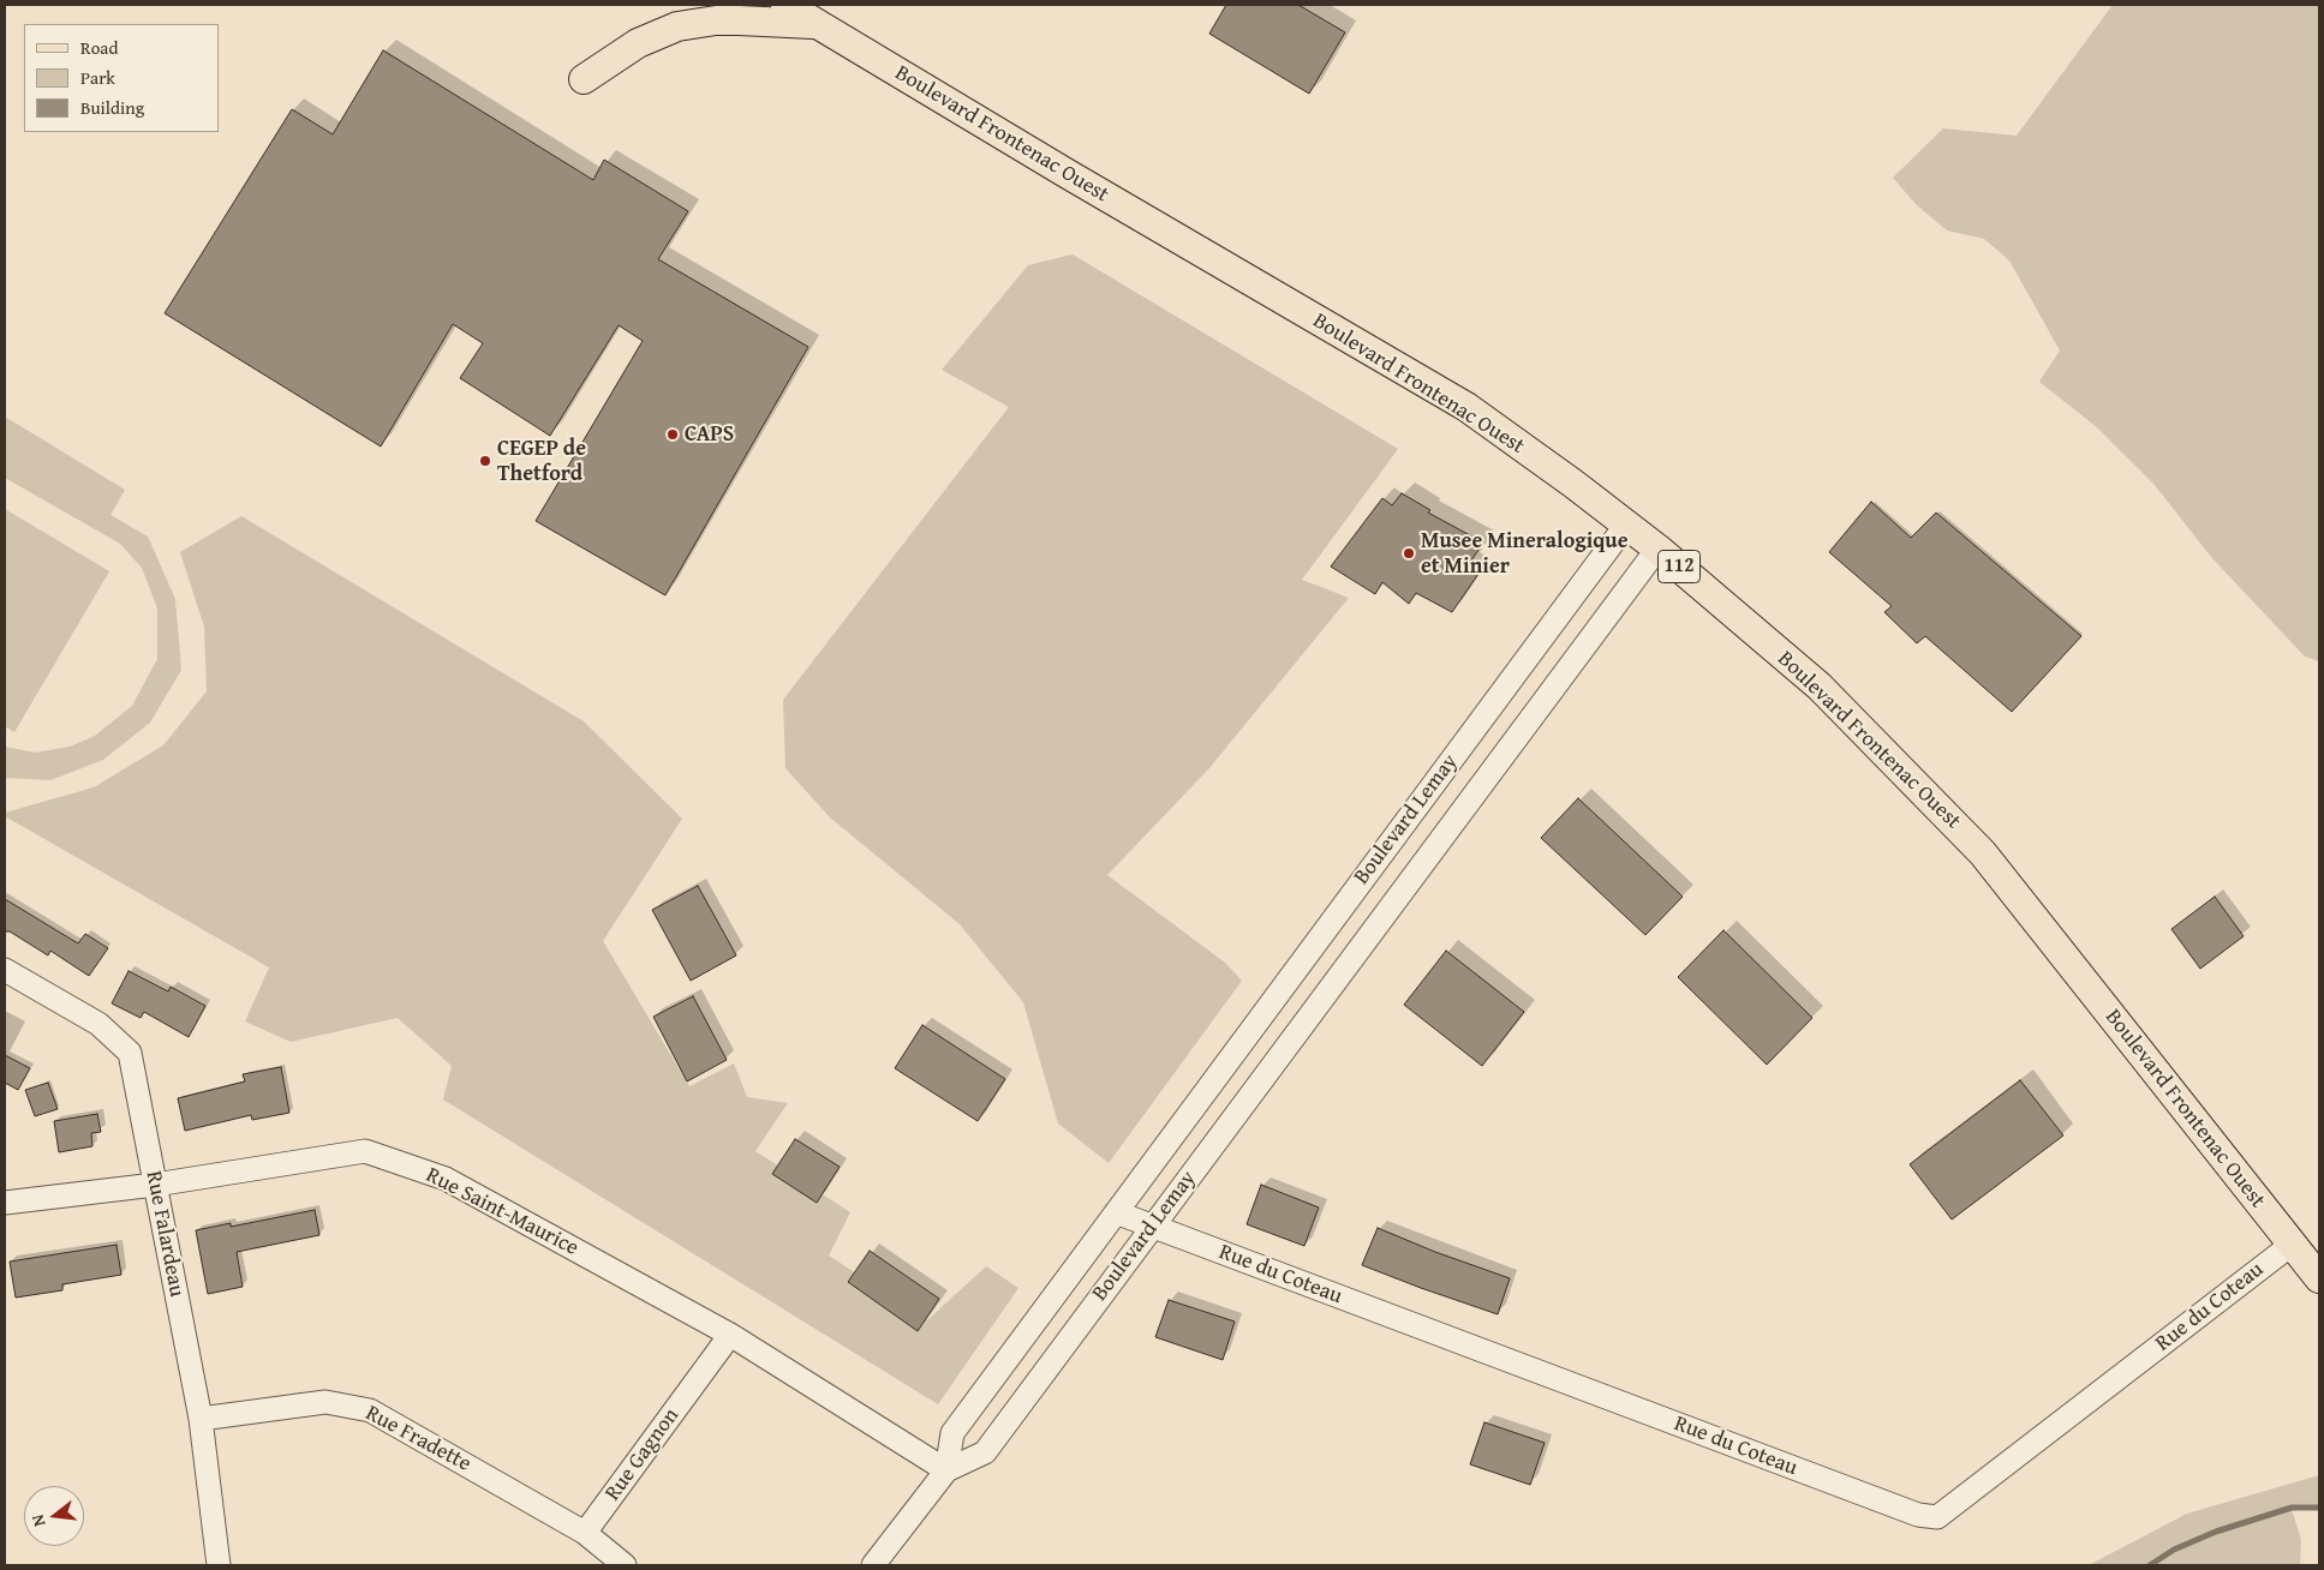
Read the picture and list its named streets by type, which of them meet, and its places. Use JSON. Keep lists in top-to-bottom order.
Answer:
{
  "streets": {
    "main road": ["Boulevard Frontenac Ouest", "112"],
    "street": [
      "Boulevard Lemay",
      "Rue Saint-Maurice",
      "Rue Falardeau",
      "Rue du Coteau",
      "Rue Fradette",
      "Rue Gagnon"
    ]
  },
  "crossings": [
    ["Boulevard Frontenac Ouest", "Boulevard Lemay"],
    ["Boulevard Frontenac Ouest", "Rue du Coteau"],
    ["Boulevard Lemay", "Rue Saint-Maurice"],
    ["Boulevard Lemay", "Rue du Coteau"],
    ["Rue Saint-Maurice", "Rue Falardeau"],
    ["Rue Saint-Maurice", "Rue Gagnon"],
    ["Rue Falardeau", "Rue Fradette"],
    ["Rue Fradette", "Rue Gagnon"]
  ],
  "places": ["CAPS", "CEGEP de Thetford", "Musee Mineralogique et Minier"],
  "legend": ["Road", "Park", "Building"],
  "north": "left"
}
